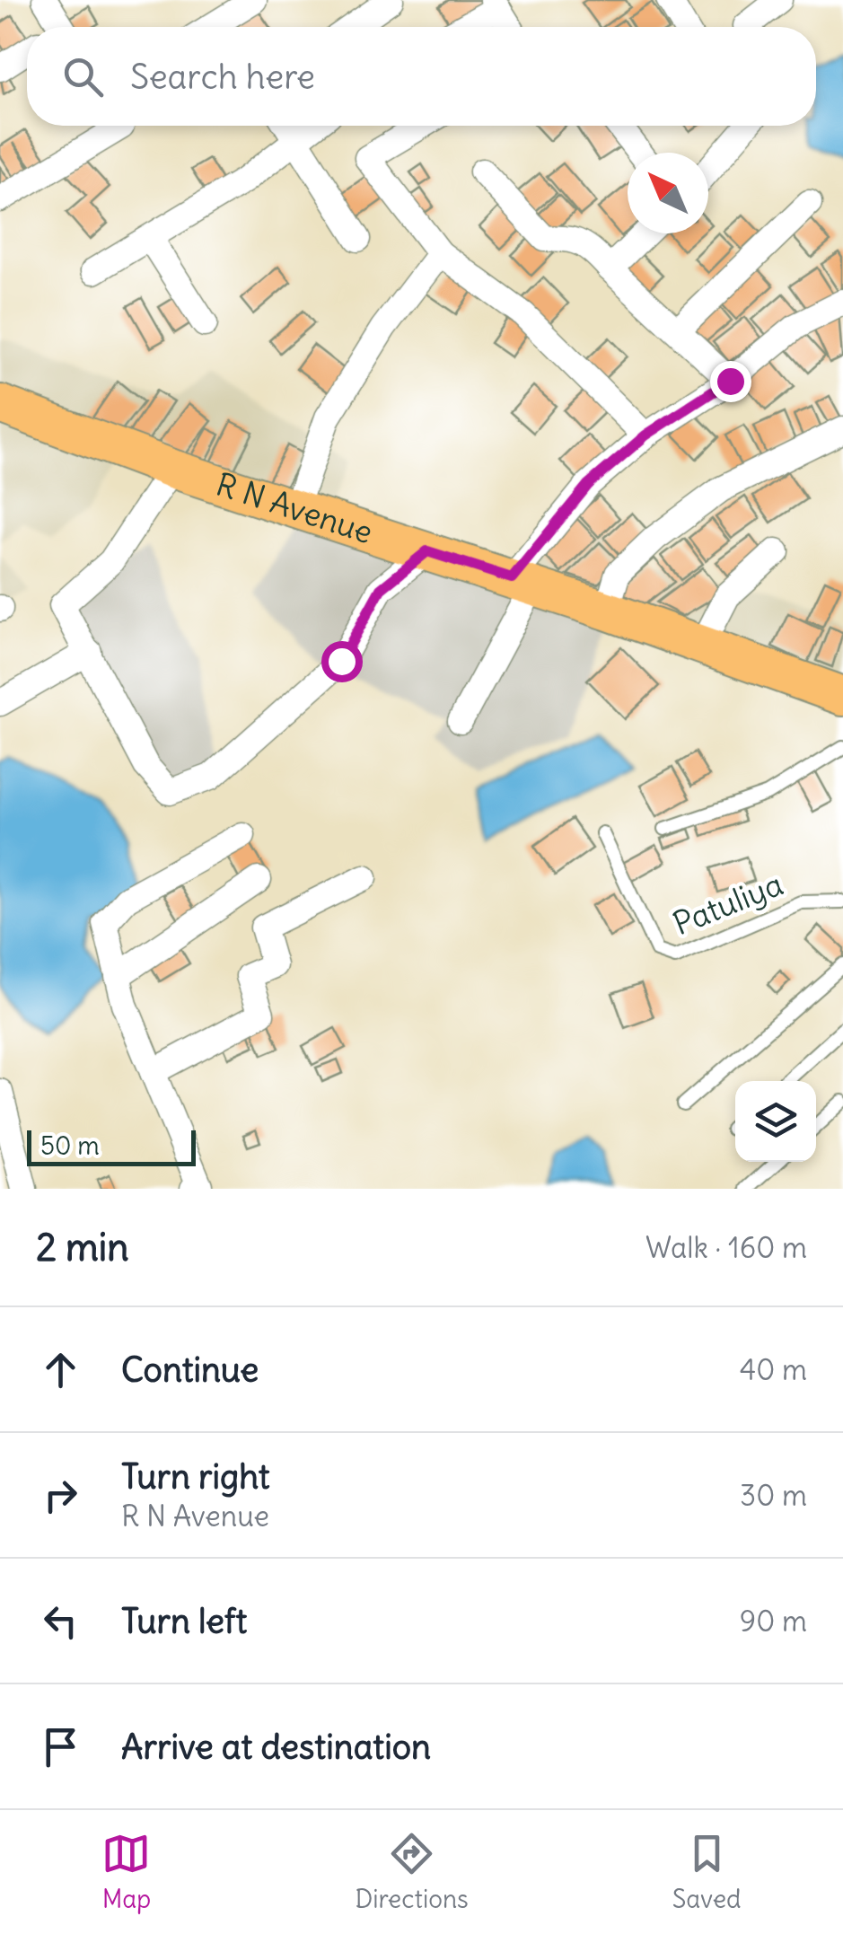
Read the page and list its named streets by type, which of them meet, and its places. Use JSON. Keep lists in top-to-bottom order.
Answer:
{
  "streets": {
    "main road": ["R N Avenue"],
    "lane": ["Patuliya"]
  },
  "scale_bar": "50 m",
  "north": "top left",
  "page": {
    "search": "Search here",
    "scale": "50 m",
    "heading": ["2 min", "Walk · 160 m"],
    "list": [
      ["Continue", "40 m"],
      ["Turn right", "R N Avenue", "30 m"],
      ["Turn left", "90 m"],
      "Arrive at destination"
    ],
    "nav": ["Map", "Directions", "Saved"]
  }
}
